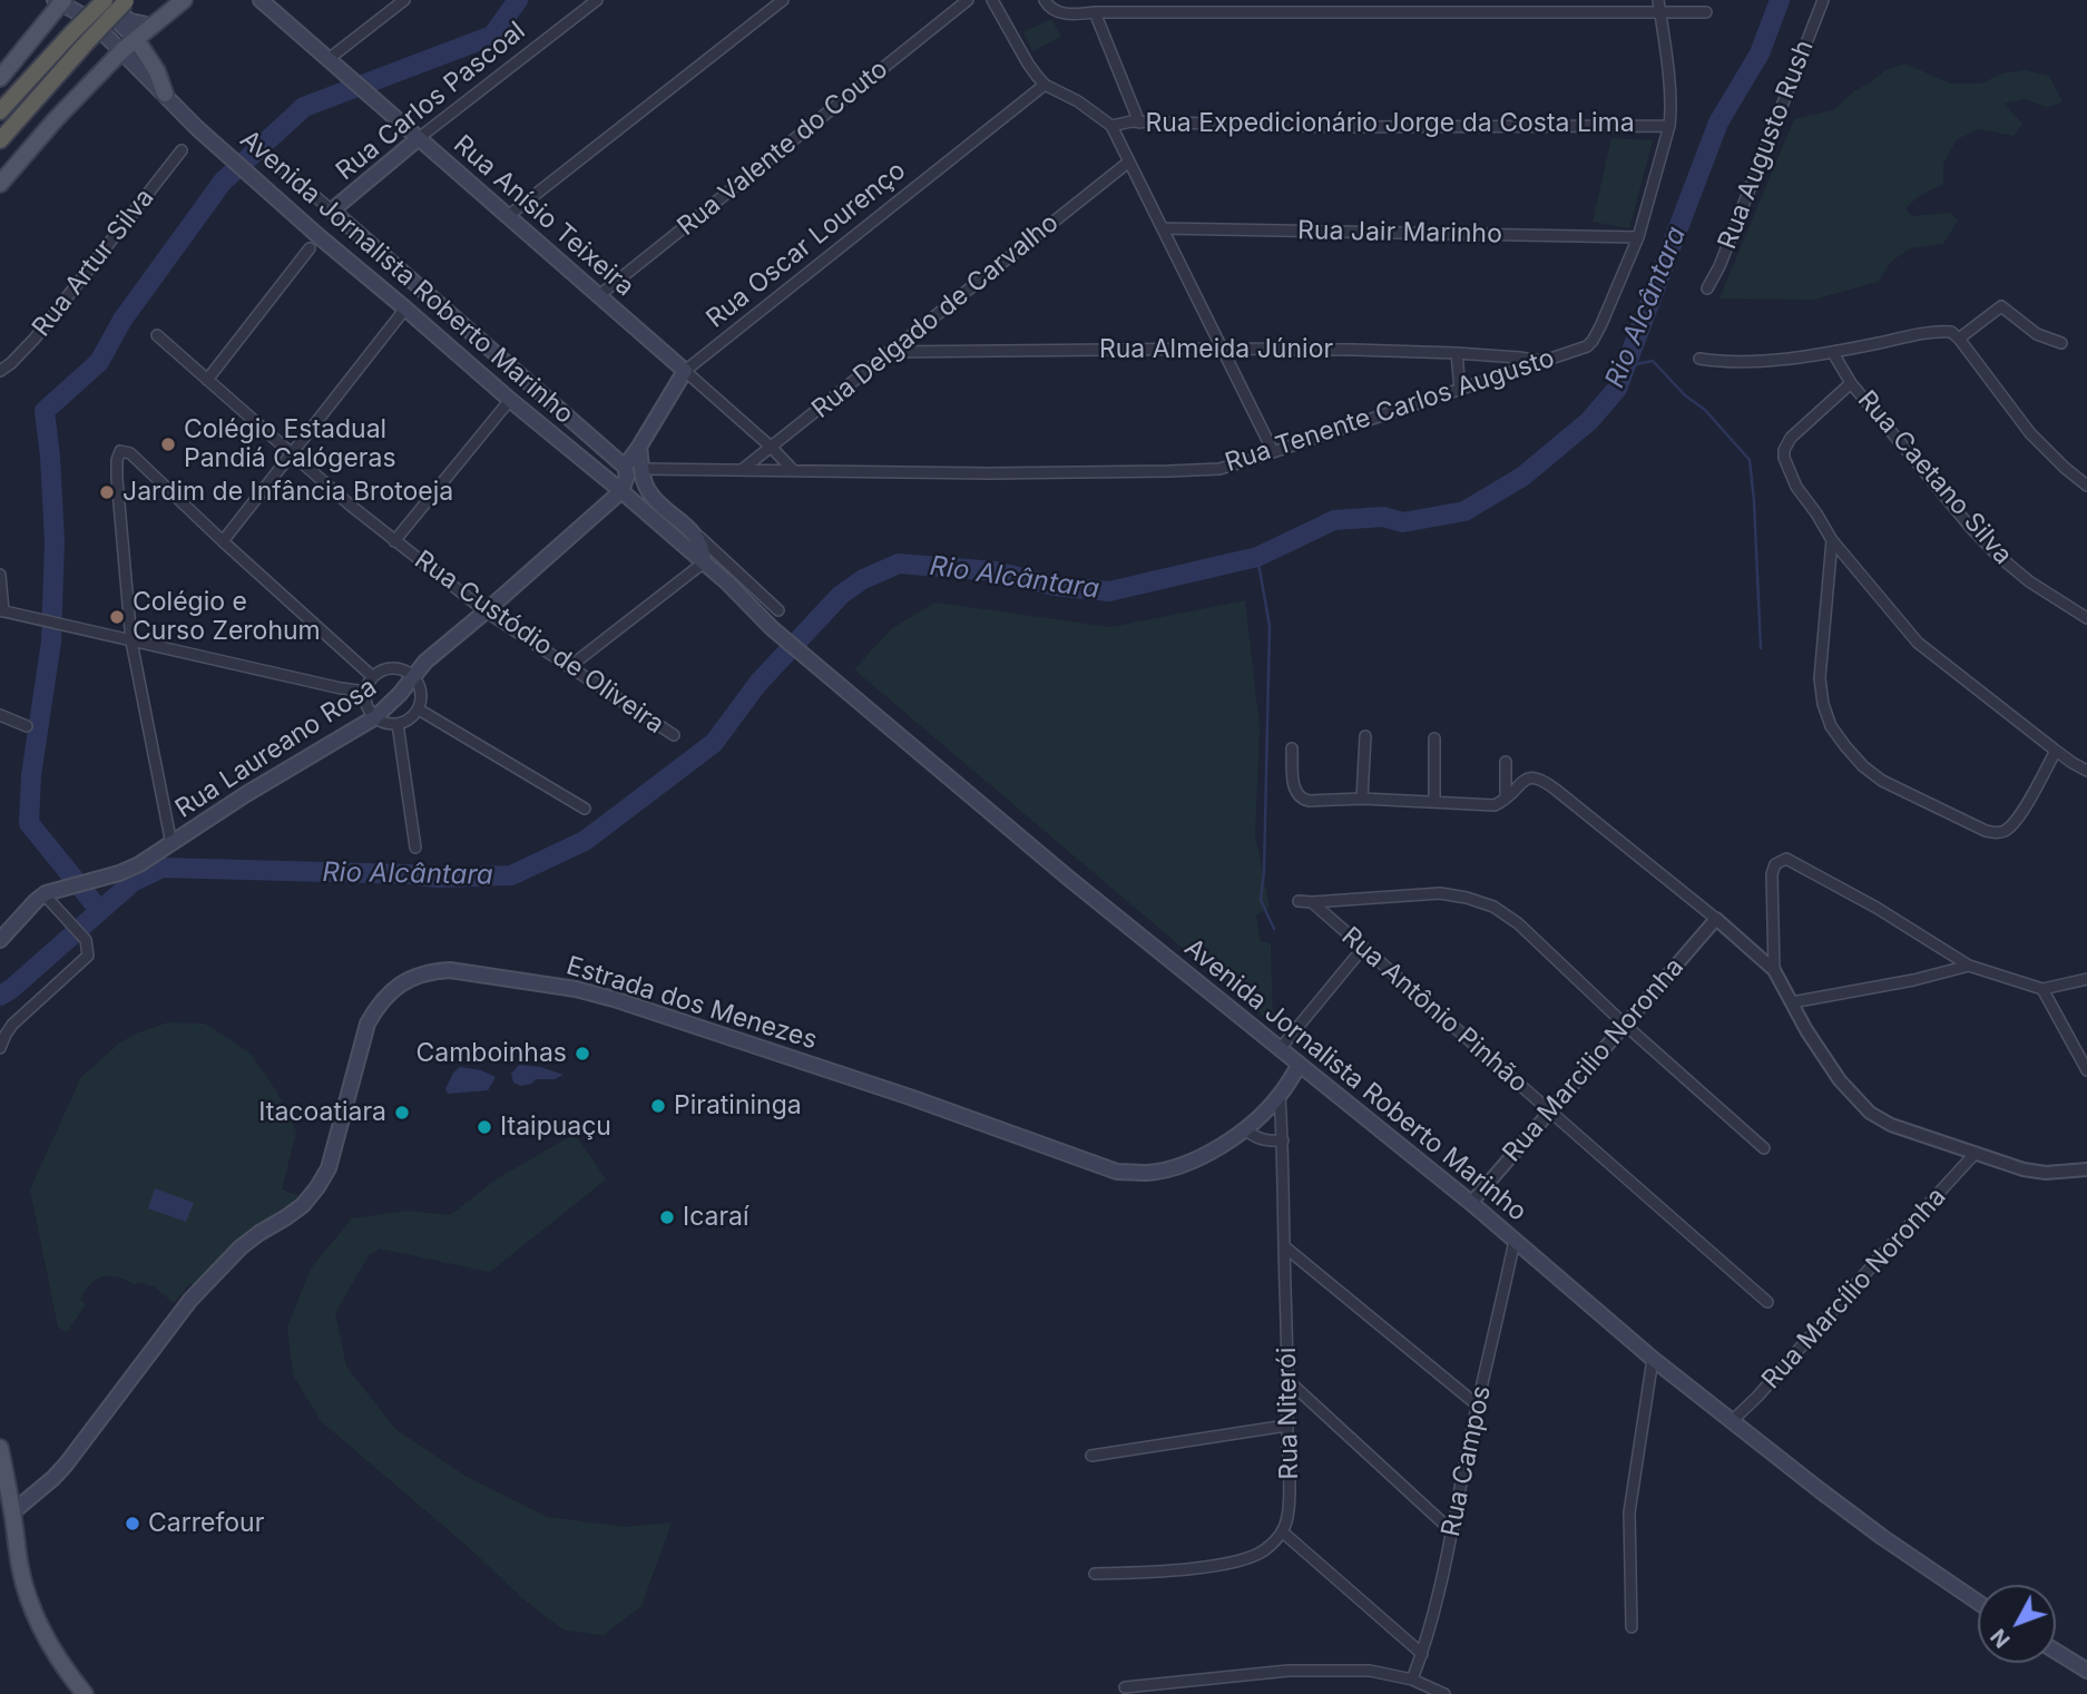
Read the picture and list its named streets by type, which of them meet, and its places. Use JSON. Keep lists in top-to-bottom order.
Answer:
{
  "streets": {
    "main road": [
      "Rua Carlos Pascoal",
      "Rua Anísio Teixeira",
      "Rua Oscar Lourenço",
      "Avenida Jornalista Roberto Marinho",
      "Rua Laureano Rosa",
      "Estrada dos Menezes"
    ],
    "street": [
      "Rua Expedicionário Jorge da Costa Lima",
      "Rua Augusto Rush",
      "Rua Valente do Couto",
      "Rua Jair Marinho",
      "Rua Artur Silva",
      "Rua Delgado de Carvalho",
      "Rua Almeida Júnior",
      "Rua Tenente Carlos Augusto",
      "Rua Caetano Silva",
      "Rua Custódio de Oliveira",
      "Rua Antônio Pinhão",
      "Rua Marcilio Noronha",
      "Rua Marcílio Noronha",
      "Rua Niterói",
      "Rua Campos"
    ]
  },
  "crossings": [
    ["Rua Carlos Pascoal", "Rua Anísio Teixeira"],
    ["Rua Carlos Pascoal", "Avenida Jornalista Roberto Marinho"],
    ["Rua Expedicionário Jorge da Costa Lima", "Rua Tenente Carlos Augusto"],
    ["Rua Valente do Couto", "Rua Anísio Teixeira"],
    ["Rua Anísio Teixeira", "Rua Oscar Lourenço"],
    ["Rua Anísio Teixeira", "Rua Delgado de Carvalho"],
    ["Rua Anísio Teixeira", "Rua Tenente Carlos Augusto"],
    ["Rua Jair Marinho", "Rua Tenente Carlos Augusto"],
    ["Rua Oscar Lourenço", "Avenida Jornalista Roberto Marinho"],
    ["Avenida Jornalista Roberto Marinho", "Rua Laureano Rosa"],
    ["Avenida Jornalista Roberto Marinho", "Estrada dos Menezes"],
    ["Avenida Jornalista Roberto Marinho", "Rua Marcilio Noronha"],
    ["Avenida Jornalista Roberto Marinho", "Rua Marcílio Noronha"],
    ["Avenida Jornalista Roberto Marinho", "Rua Campos"],
    ["Rua Delgado de Carvalho", "Rua Almeida Júnior"],
    ["Rua Delgado de Carvalho", "Rua Tenente Carlos Augusto"],
    ["Rua Almeida Júnior", "Rua Tenente Carlos Augusto"],
    ["Rua Custódio de Oliveira", "Rua Laureano Rosa"],
    ["Estrada dos Menezes", "Rua Niterói"],
    ["Rua Antônio Pinhão", "Rua Marcilio Noronha"]
  ],
  "water": ["Rio Alcântara"],
  "places": [
    "Colégio Estadual Pandiá Calógeras",
    "Jardim de Infância Brotoeja",
    "Colégio e Curso Zerohum",
    "Camboinhas",
    "Piratininga",
    "Itacoatiara",
    "Itaipuaçu",
    "Icaraí",
    "Carrefour"
  ],
  "north": "bottom left"
}
